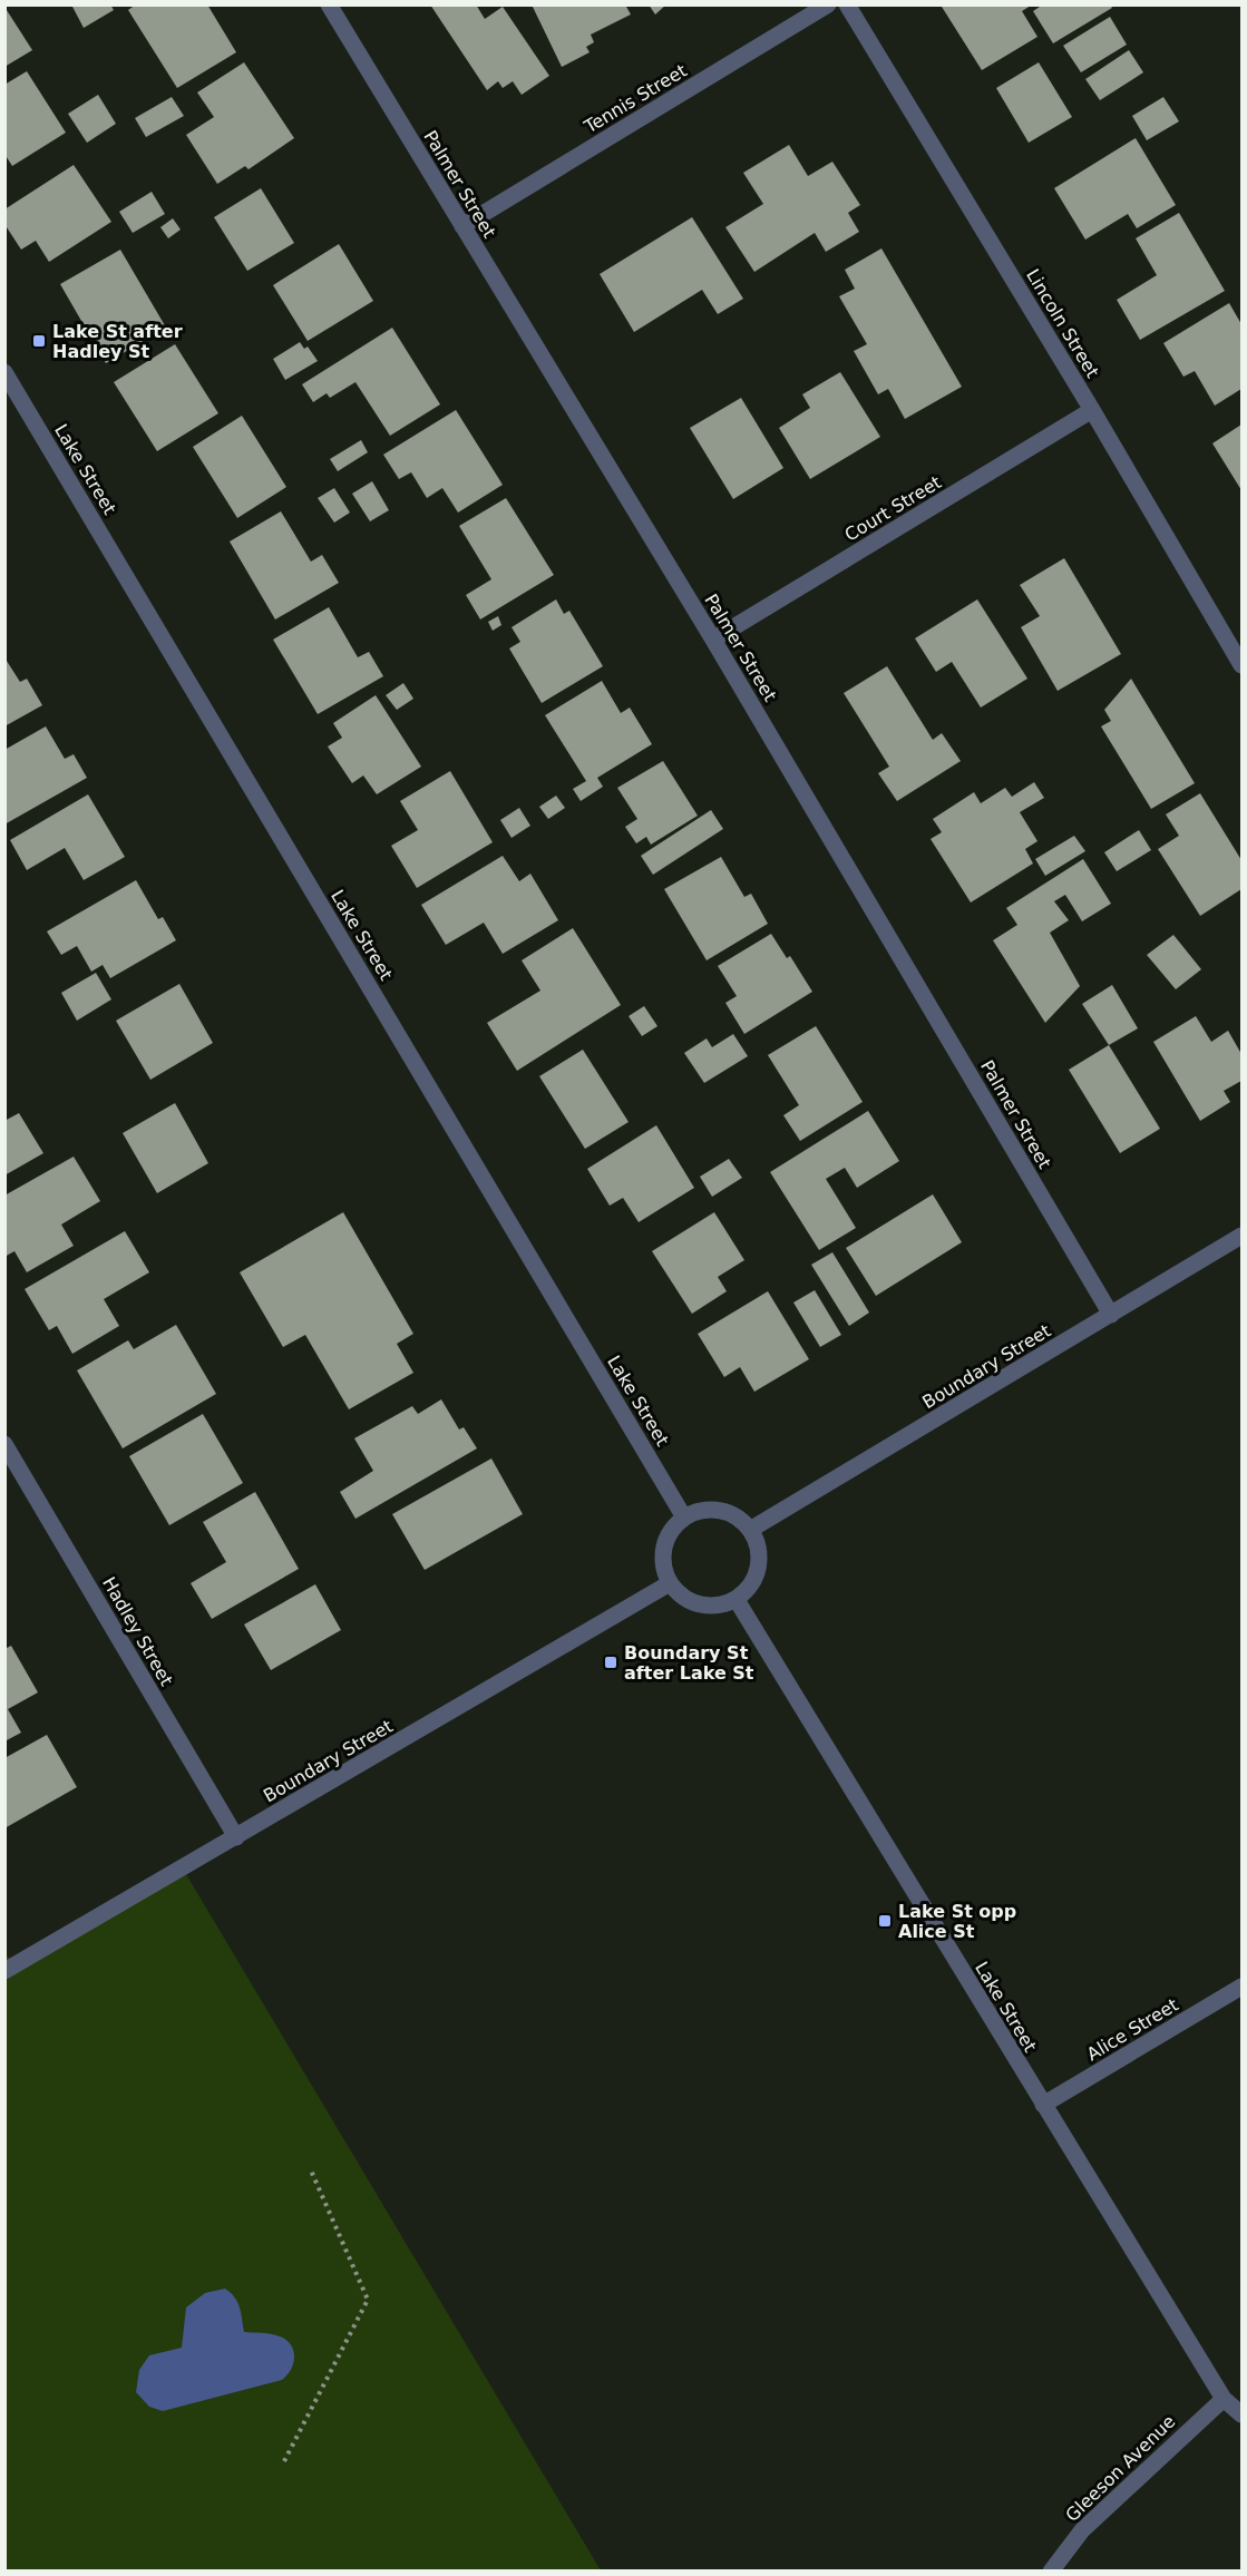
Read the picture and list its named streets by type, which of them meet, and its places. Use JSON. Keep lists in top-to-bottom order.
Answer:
{
  "streets": {
    "street": [
      "Tennis Street",
      "Palmer Street",
      "Lincoln Street",
      "Lake Street",
      "Court Street",
      "Boundary Street",
      "Hadley Street",
      "Alice Street",
      "Gleeson Avenue"
    ]
  },
  "crossings": [
    ["Tennis Street", "Palmer Street"],
    ["Palmer Street", "Court Street"],
    ["Palmer Street", "Boundary Street"],
    ["Lincoln Street", "Court Street"],
    ["Lake Street", "Boundary Street"],
    ["Lake Street", "Alice Street"],
    ["Lake Street", "Gleeson Avenue"],
    ["Boundary Street", "Hadley Street"]
  ],
  "places": {
    "transit": ["Lake St after Hadley St", "Boundary St after Lake St", "Lake St opp Alice St"]
  }
}
